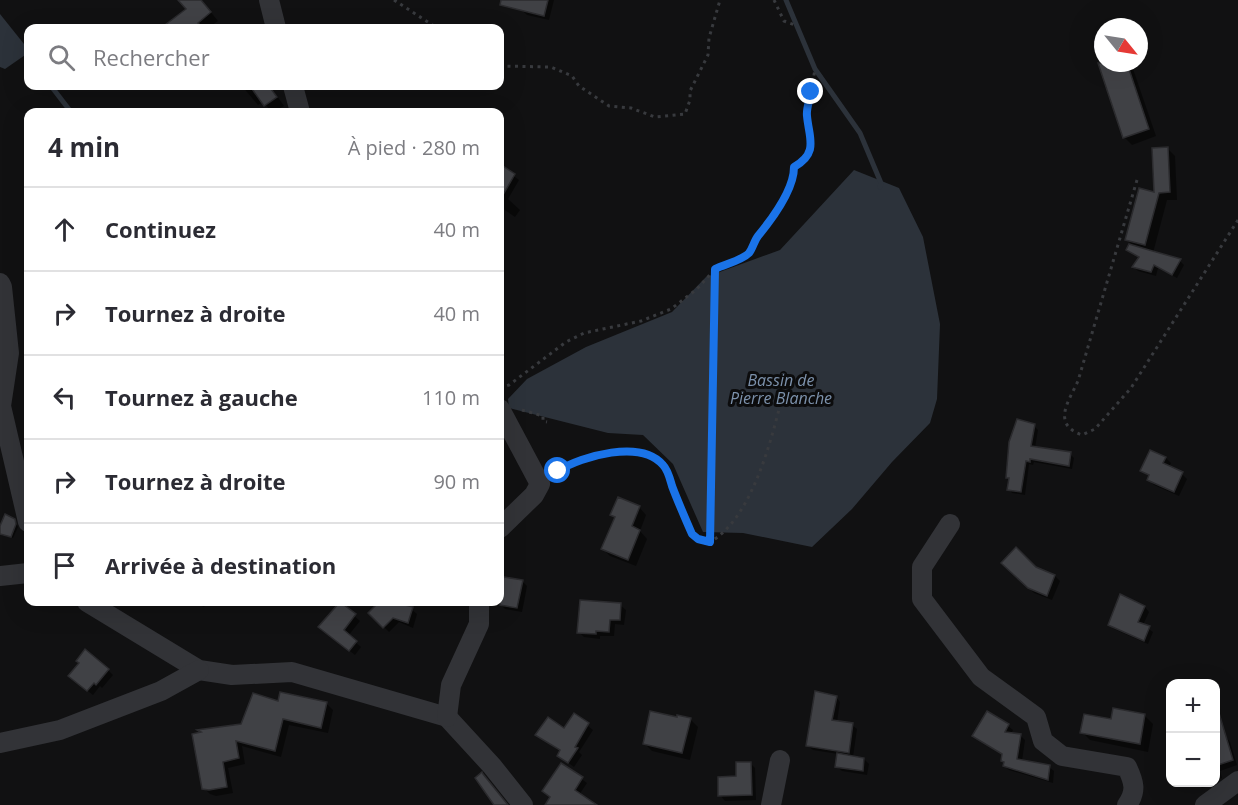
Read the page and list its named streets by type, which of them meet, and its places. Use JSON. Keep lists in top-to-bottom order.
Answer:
{
  "water": ["Bassin de Pierre Blanche"],
  "north": "bottom right",
  "page": {
    "search": "Rechercher",
    "heading": ["4 min", "À pied · 280 m"],
    "list": [
      ["Continuez", "40 m"],
      ["Tournez à droite", "40 m"],
      ["Tournez à gauche", "110 m"],
      ["Tournez à droite", "90 m"],
      "Arrivée à destination"
    ],
    "map_buttons": ["+", "−"]
  }
}
